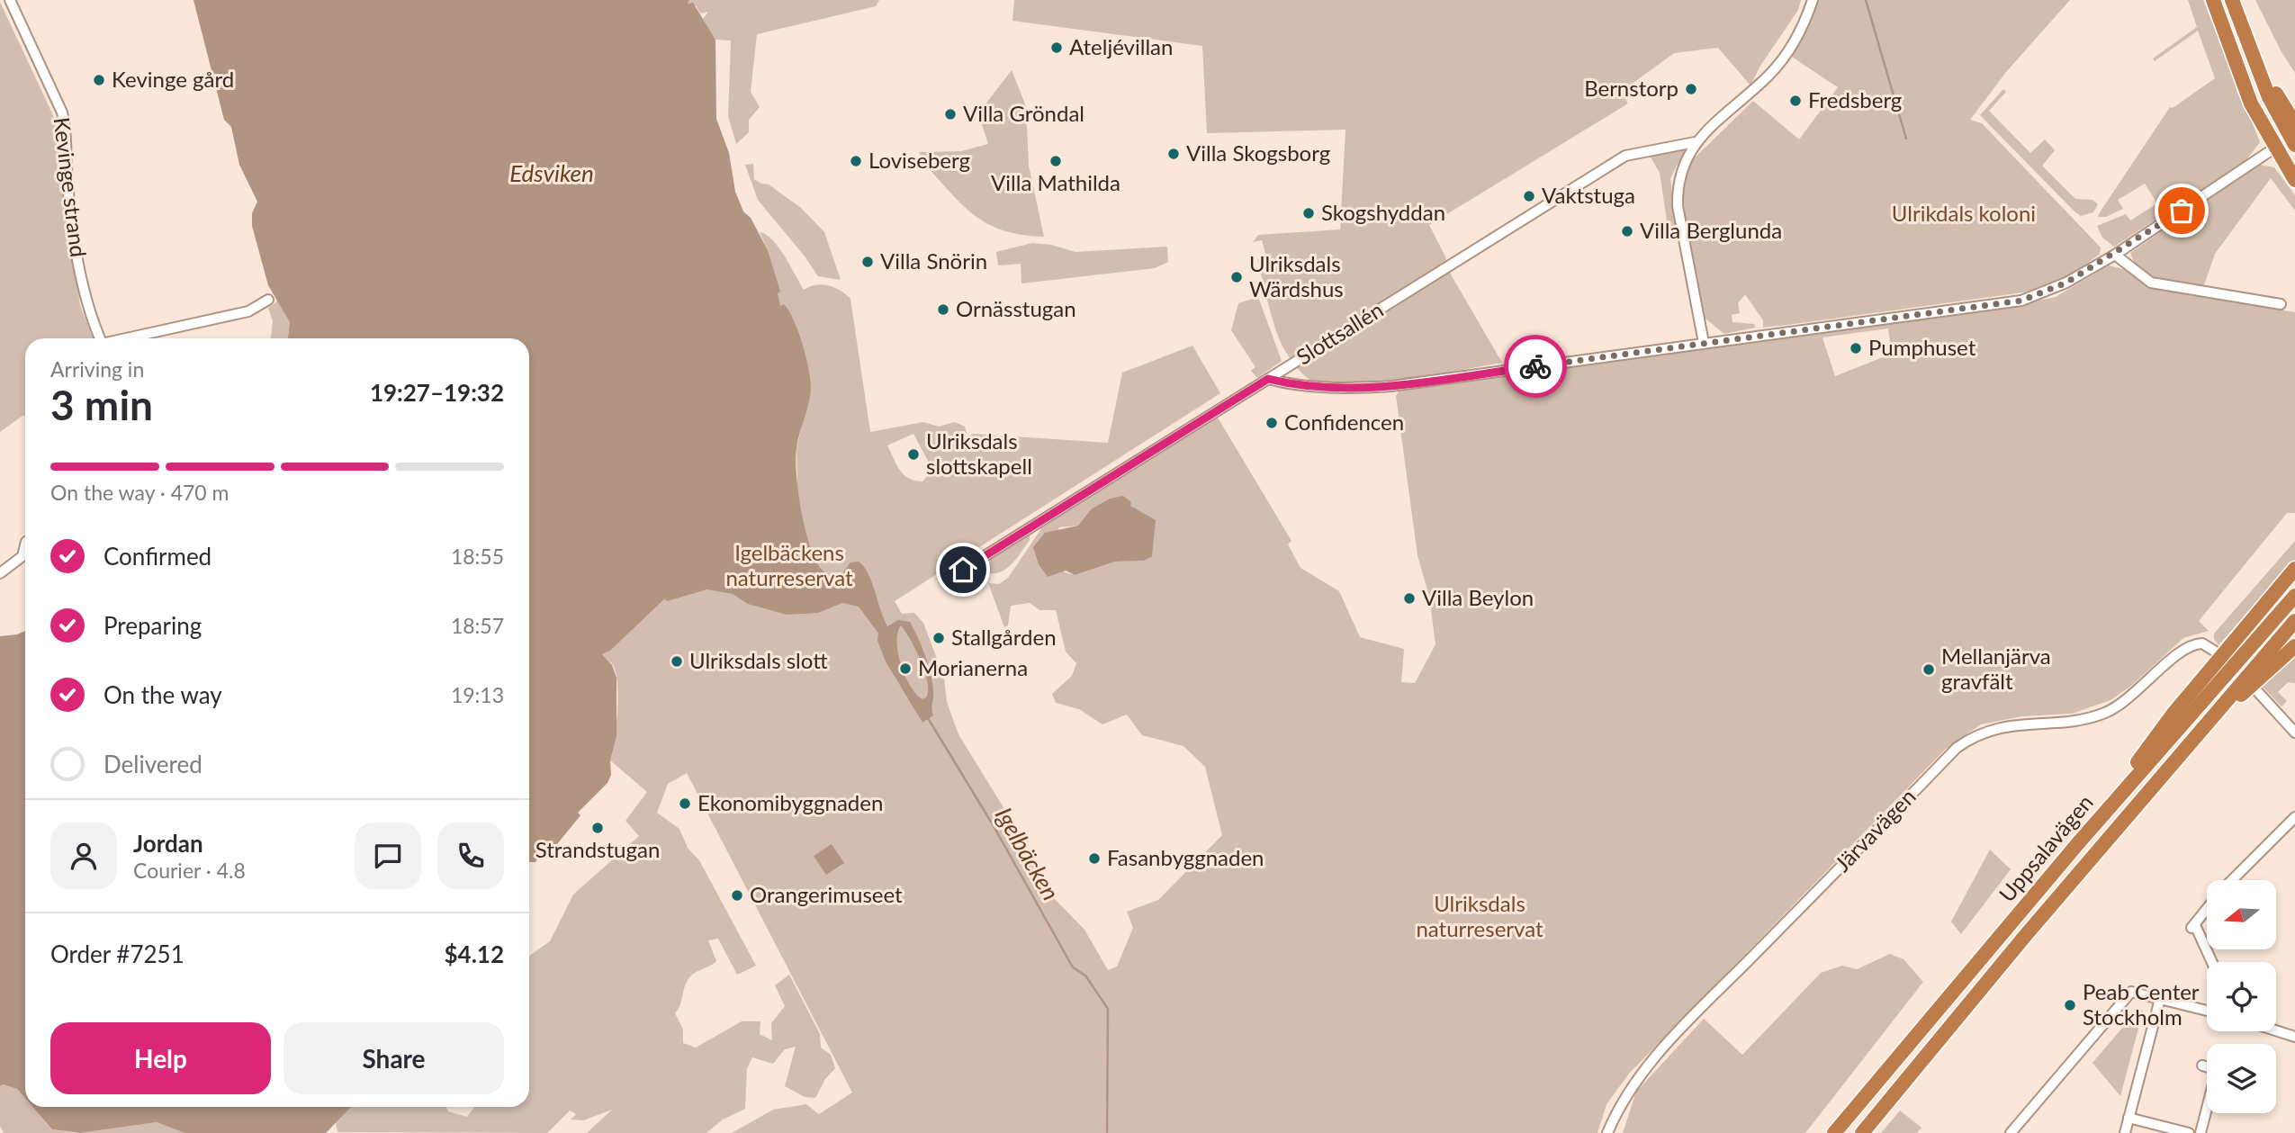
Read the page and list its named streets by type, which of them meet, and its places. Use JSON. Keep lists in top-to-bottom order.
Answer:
{
  "streets": {
    "highway": ["Uppsalavägen"],
    "street": ["Kevinge strand", "Slottsallén", "Järvavägen"]
  },
  "water": ["Edsviken", "Igelbäcken"],
  "parks": ["Ulrikdals koloni", "Igelbäckens naturreservat", "Ulriksdals naturreservat"],
  "places": [
    "Ateljévillan",
    "Kevinge gård",
    "Bernstorp",
    "Fredsberg",
    "Villa Gröndal",
    "Villa Skogsborg",
    "Loviseberg",
    "Villa Mathilda",
    "Vaktstuga",
    "Skogshyddan",
    "Villa Berglunda",
    "Villa Snörin",
    "Ulriksdals Wärdshus",
    "Ornässtugan",
    "Pumphuset",
    "Confidencen",
    "Ulriksdals slottskapell",
    "Villa Beylon",
    "Stallgården",
    "Ulriksdals slott",
    "Morianerna",
    "Mellanjärva gravfält",
    "Ekonomibyggnaden",
    "Strandstugan",
    "Fasanbyggnaden",
    "Orangerimuseet",
    "Peab Center Stockholm"
  ],
  "north": "left",
  "page": {
    "heading": ["3 min", "Arriving in", "19:27–19:32"],
    "panel": [
      "Jordan",
      "Courier · 4.8",
      "Order #7251",
      "$4.12"
    ],
    "bar": "On the way · 470 m",
    "list": [
      ["Confirmed", "18:55"],
      ["Preparing", "18:57"],
      ["On the way", "19:13"],
      "Delivered"
    ],
    "buttons": ["Help", "Share"]
  }
}
